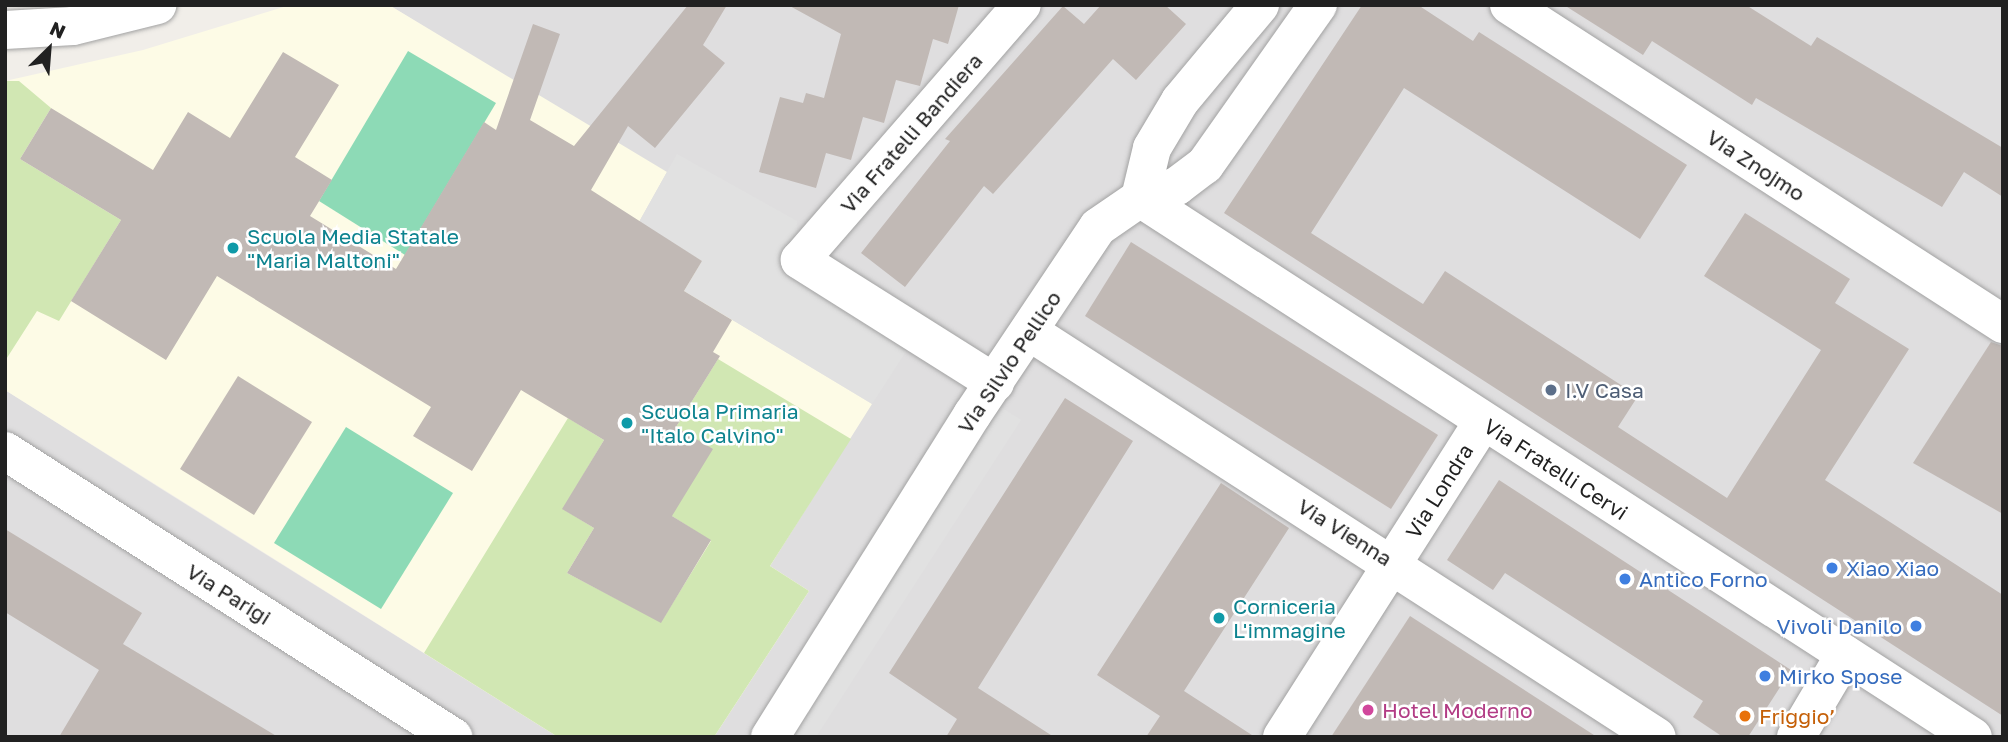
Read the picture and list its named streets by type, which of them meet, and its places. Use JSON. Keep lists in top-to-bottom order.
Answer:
{
  "streets": {
    "street": [
      "Via Fratelli Bandiera",
      "Via Znojmo",
      "Via Silvio Pellico",
      "Via Fratelli Cervi",
      "Via Londra",
      "Via Vienna",
      "Via Parigi"
    ]
  },
  "crossings": [
    ["Via Fratelli Bandiera", "Via Silvio Pellico"],
    ["Via Silvio Pellico", "Via Fratelli Cervi"],
    ["Via Silvio Pellico", "Via Vienna"],
    ["Via Fratelli Cervi", "Via Londra"],
    ["Via Londra", "Via Vienna"]
  ],
  "places": [
    "Scuola Media Statale \"Maria Maltoni\"",
    "I.V Casa",
    "Scuola Primaria \"Italo Calvino\"",
    "Xiao Xiao",
    "Antico Forno",
    "Corniceria L'immagine",
    "Vivoli Danilo",
    "Mirko Spose",
    "Hotel Moderno",
    "Friggio’"
  ],
  "north": "top right"
}
